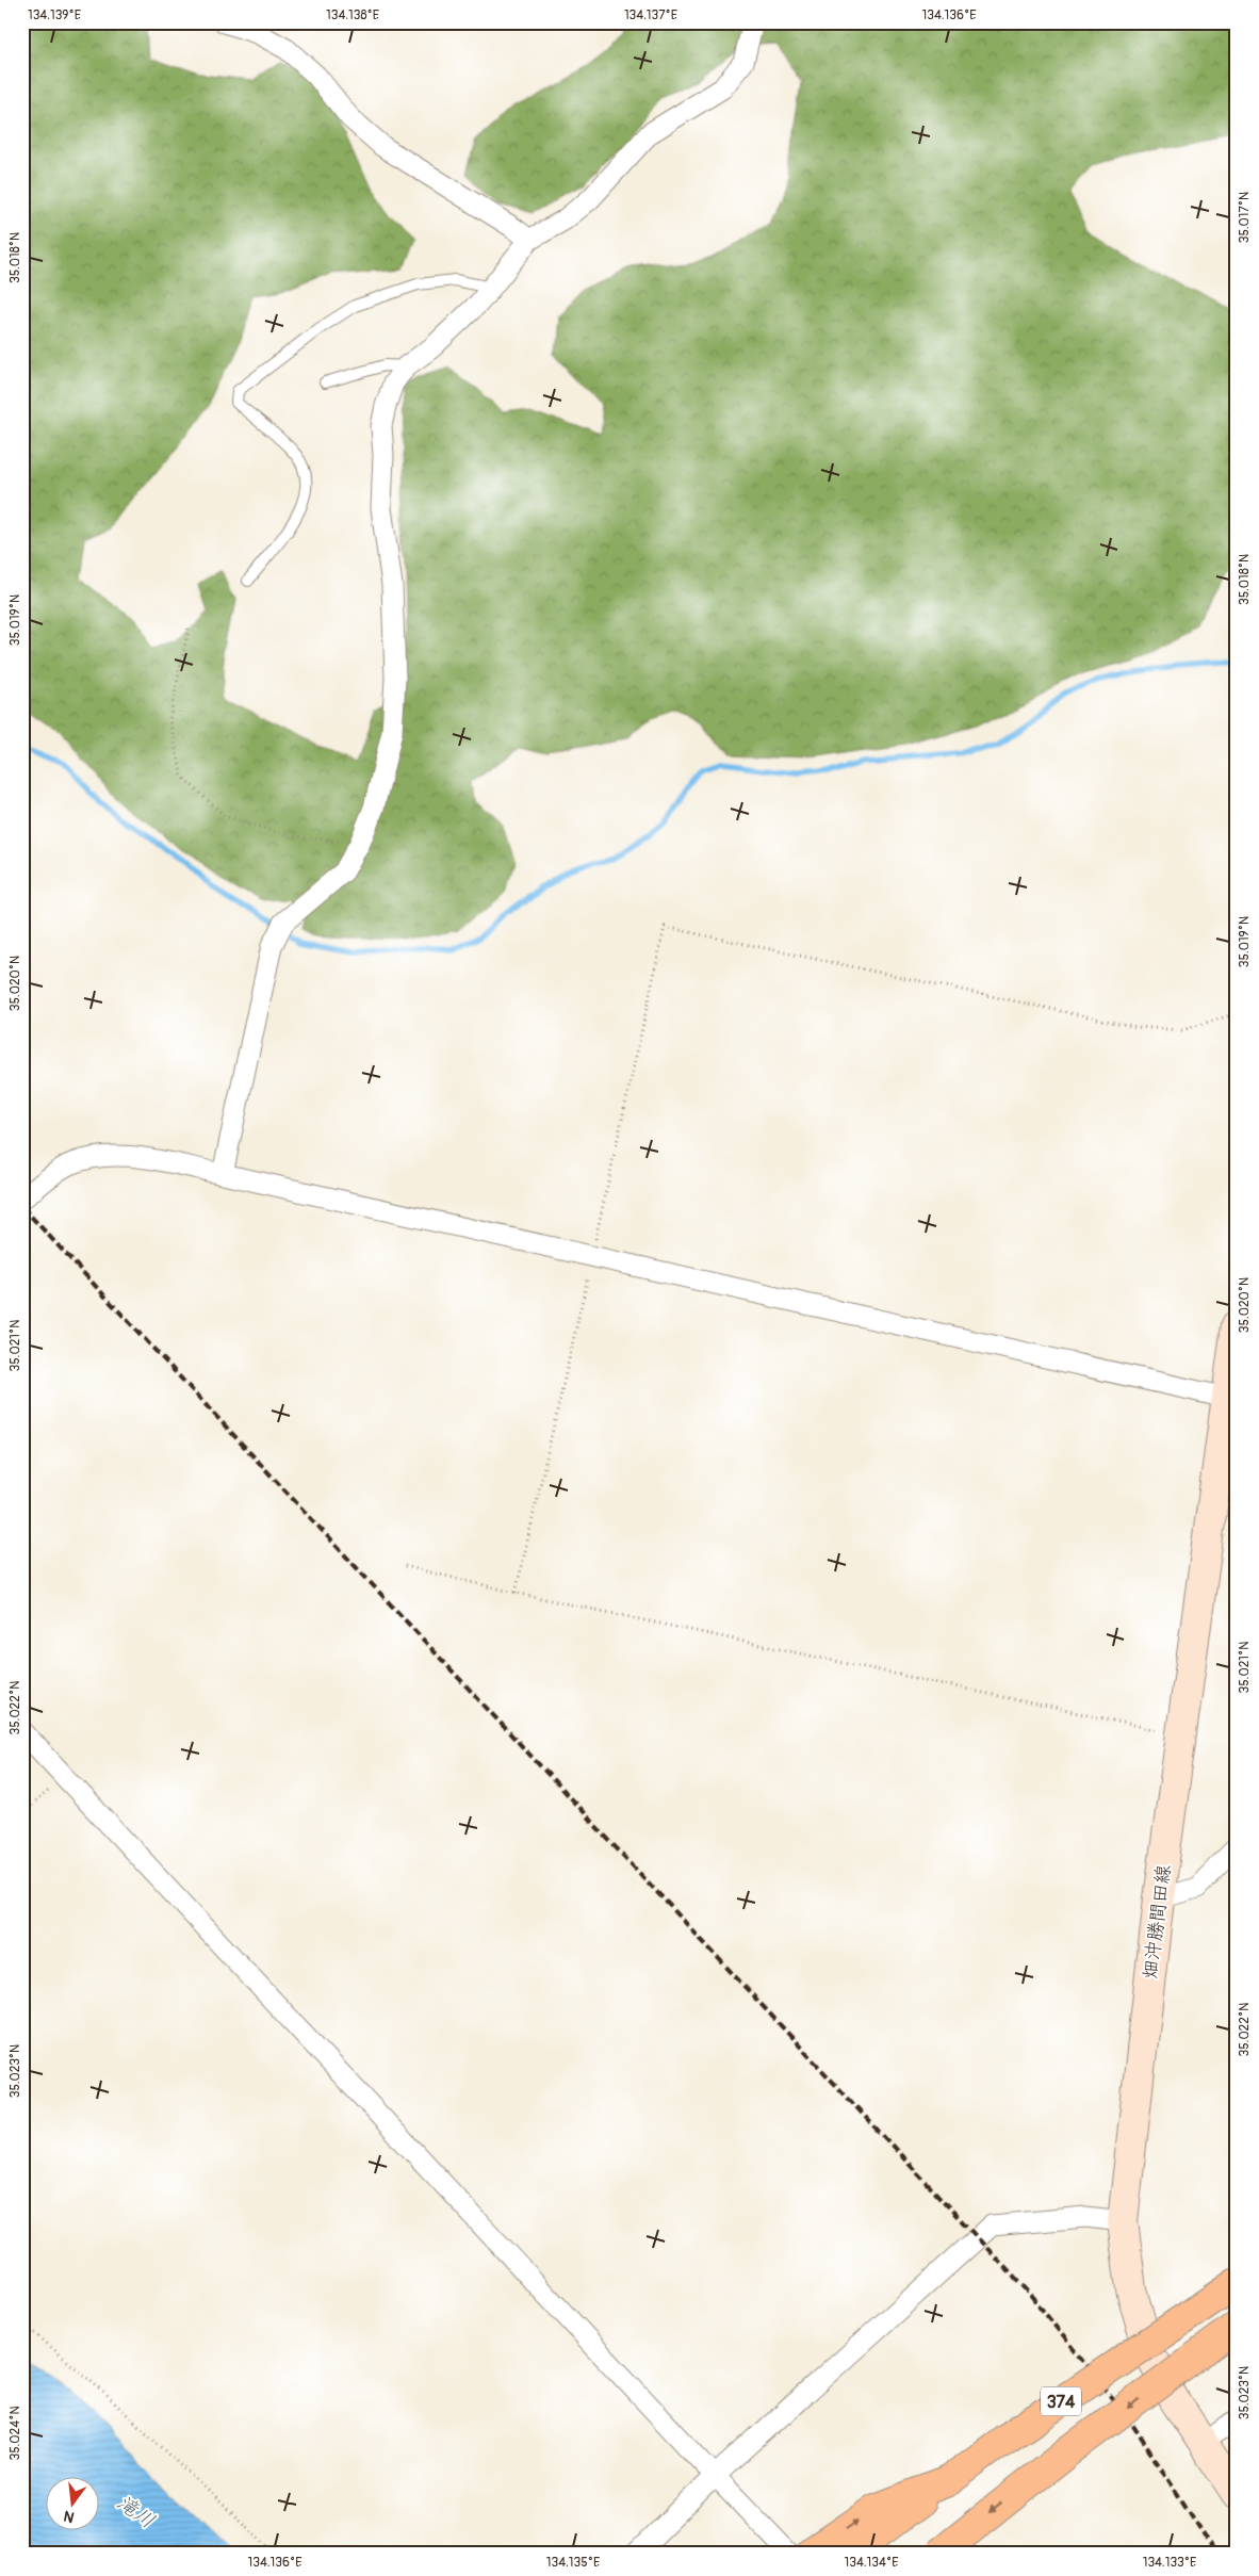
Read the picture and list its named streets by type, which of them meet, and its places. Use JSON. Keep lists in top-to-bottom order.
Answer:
{
  "streets": {
    "highway": ["374"],
    "main road": ["畑沖勝間田線"]
  },
  "water": ["滝川"],
  "north": "bottom",
  "coordinates": [
    "134.139°E",
    "134.138°E",
    "134.137°E",
    "134.136°E",
    "35.017°N",
    "35.018°N",
    "35.019°N",
    "35.020°N",
    "35.021°N",
    "35.022°N",
    "35.023°N",
    "35.024°N",
    "134.135°E",
    "134.134°E",
    "134.133°E"
  ]
}
